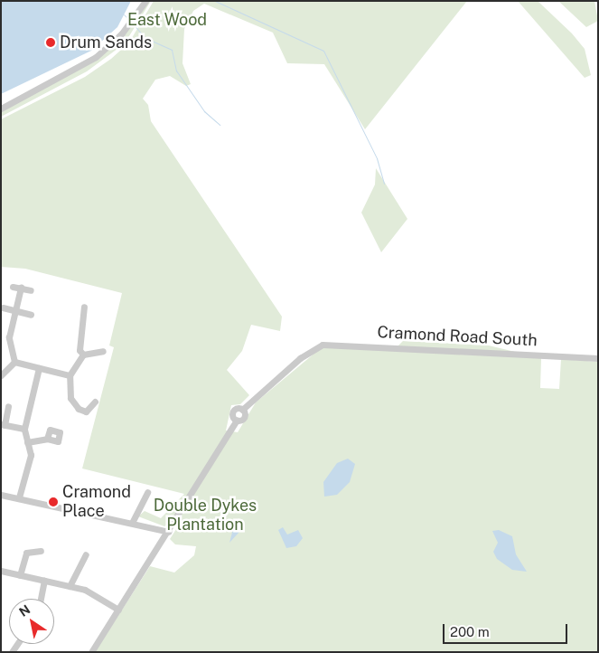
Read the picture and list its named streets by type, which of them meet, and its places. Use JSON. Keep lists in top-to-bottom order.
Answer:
{
  "streets": {
    "street": ["Cramond Road South"]
  },
  "parks": ["East Wood", "Double Dykes Plantation"],
  "places": ["Drum Sands", "Cramond Place"],
  "scale_bar": "200 m",
  "north": "top left"
}
